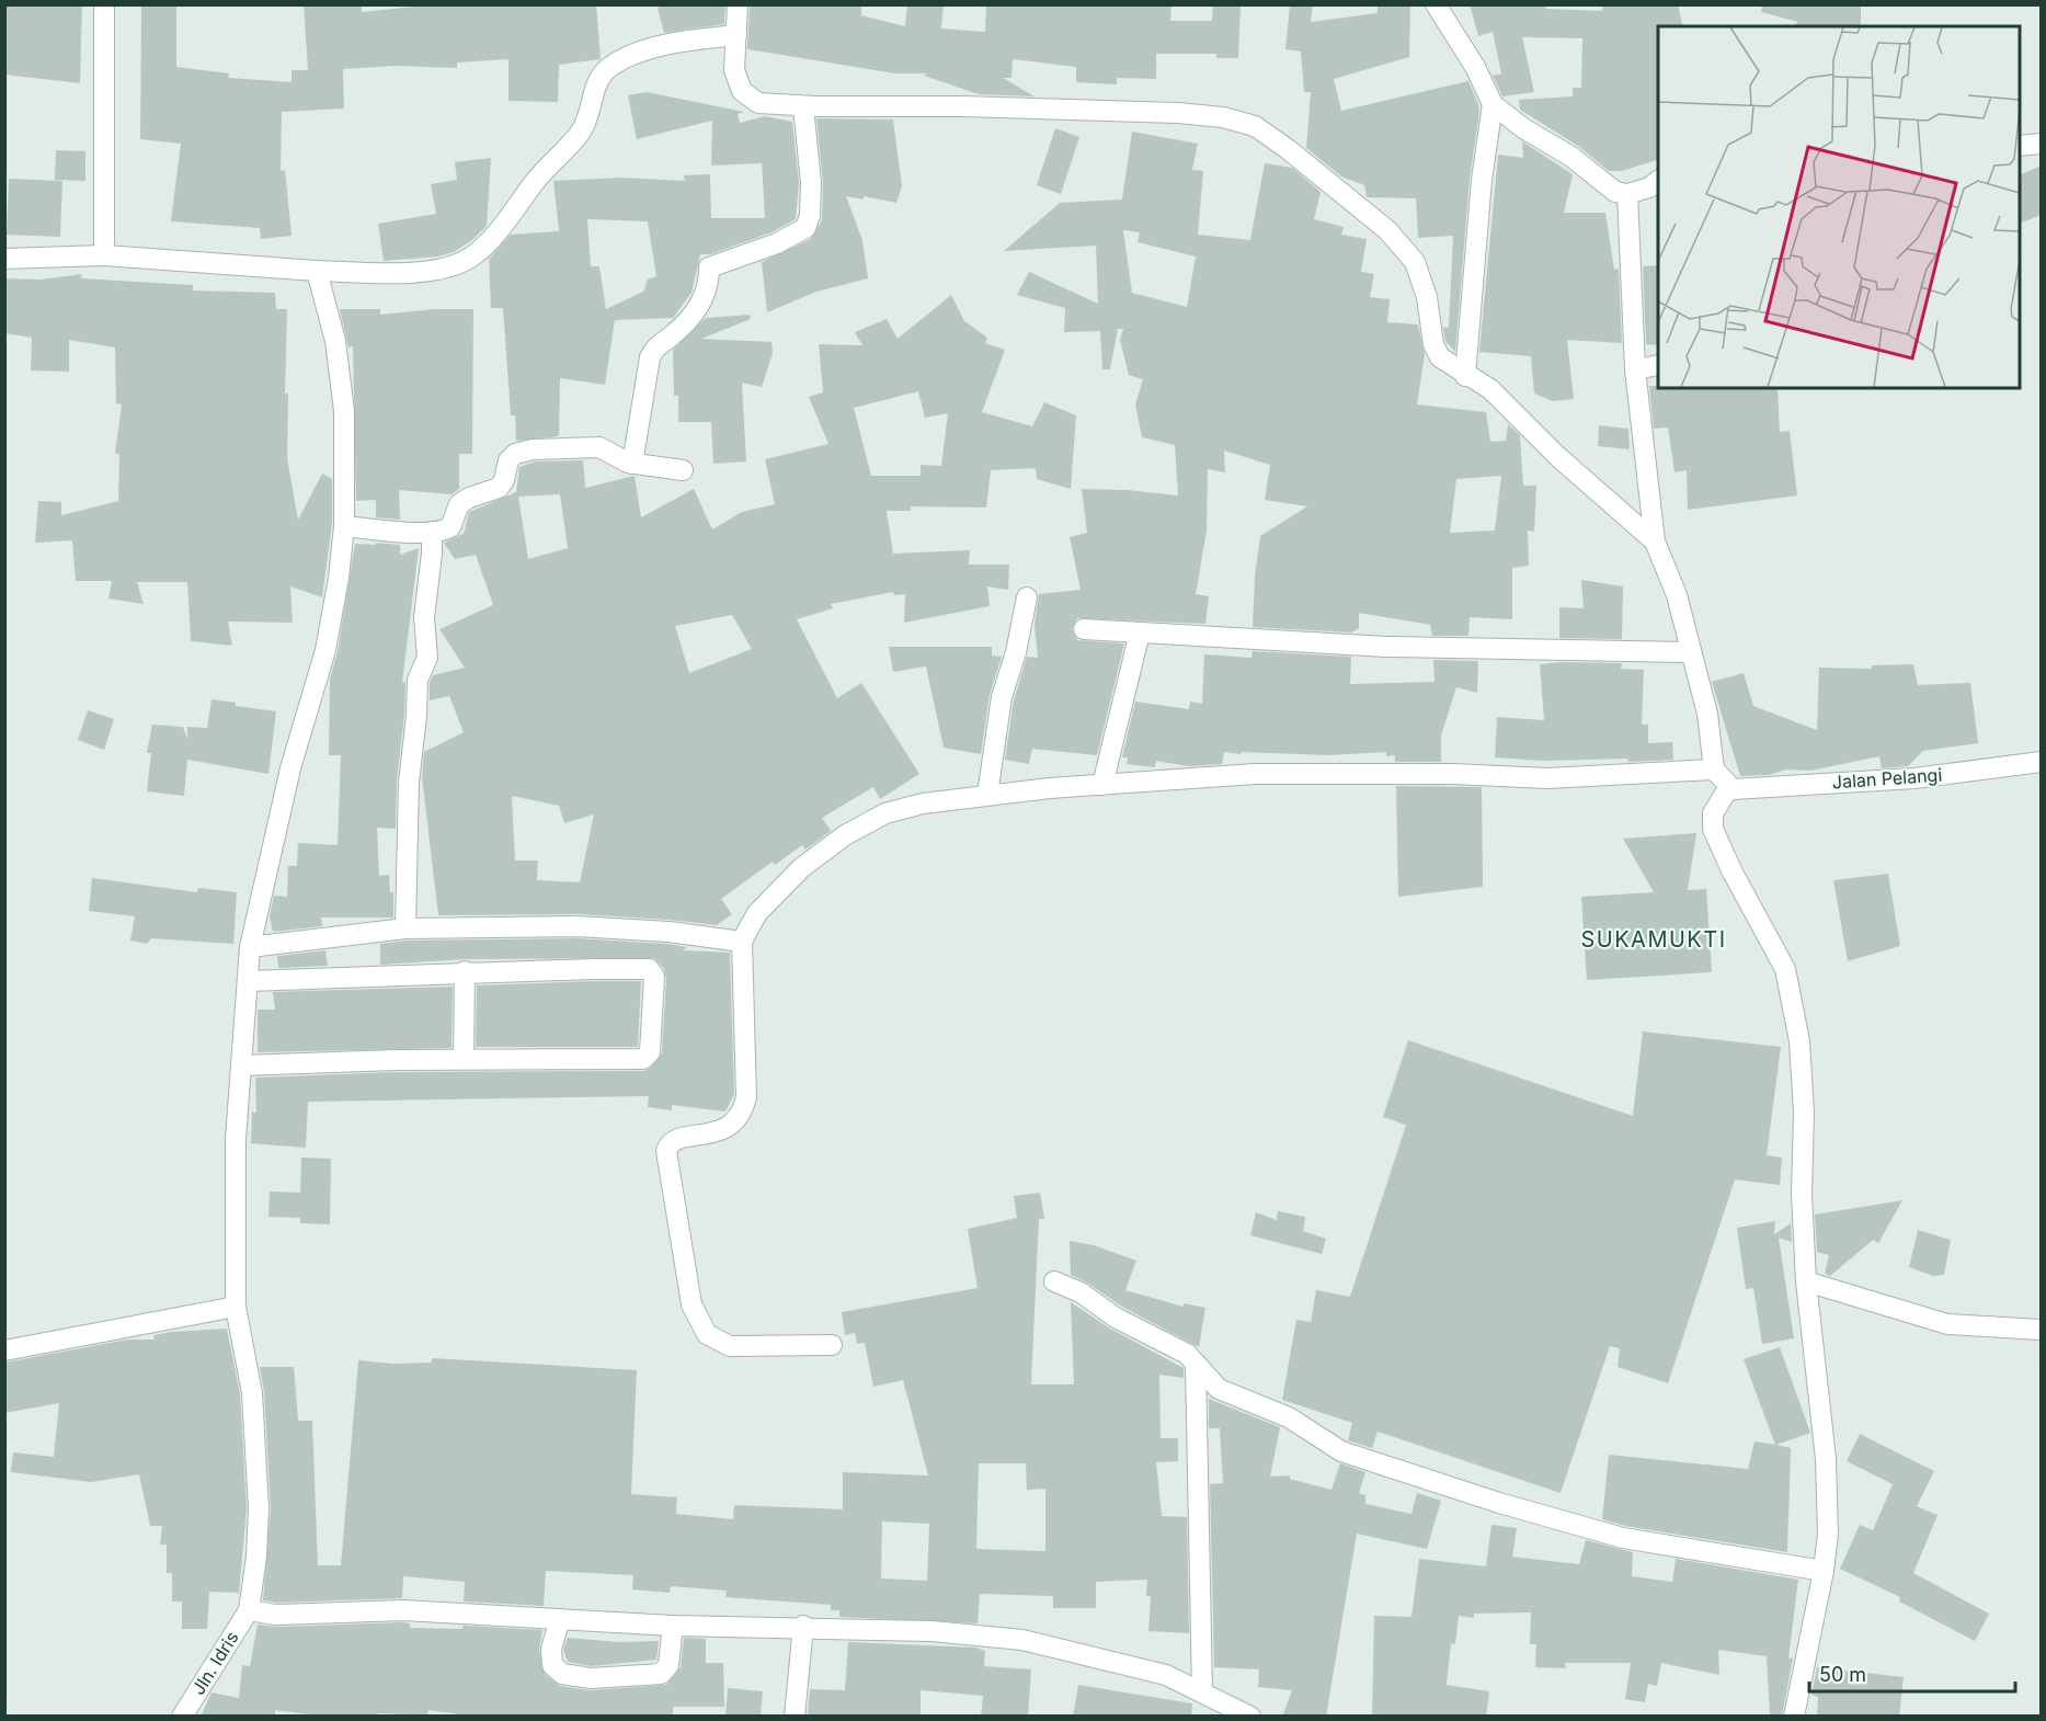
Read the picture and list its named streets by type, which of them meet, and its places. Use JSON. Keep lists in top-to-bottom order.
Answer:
{
  "streets": {
    "street": ["Jalan Pelangi", "Jln. Idris"]
  },
  "districts": ["SUKAMUKTI"],
  "scale_bar": "50 m"
}
